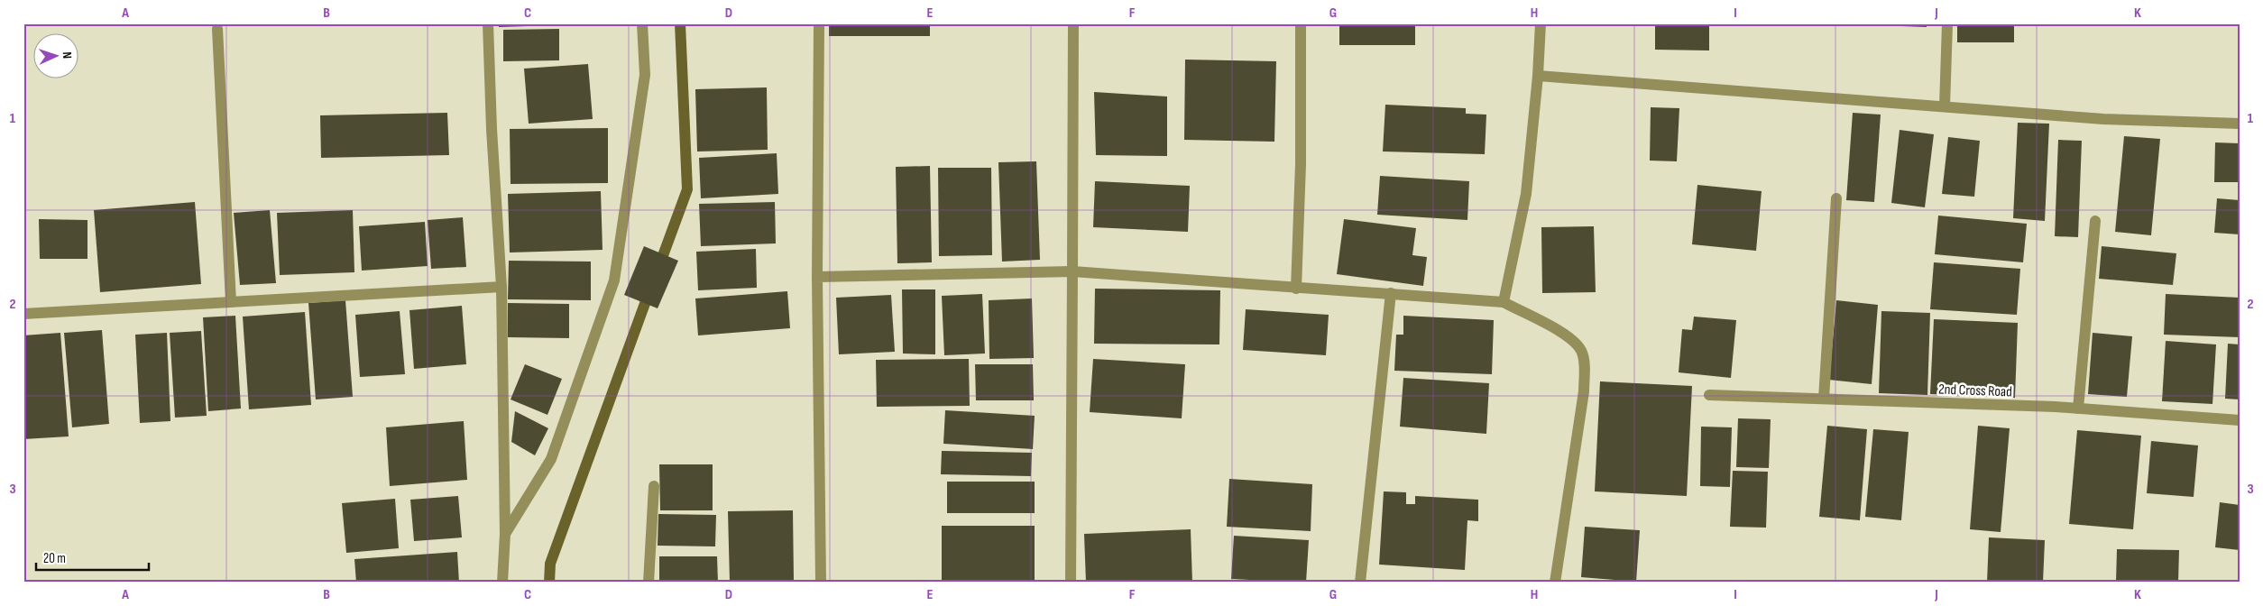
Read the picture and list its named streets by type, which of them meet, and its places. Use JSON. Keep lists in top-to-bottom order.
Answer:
{
  "streets": {
    "street": ["2nd Cross Road"]
  },
  "scale_bar": "20 m",
  "north": "right",
  "grid": {
    "columns": [
      "A",
      "B",
      "C",
      "D",
      "E",
      "F",
      "G",
      "H",
      "I",
      "J",
      "K"
    ],
    "rows": ["1", "2", "3"]
  }
}
